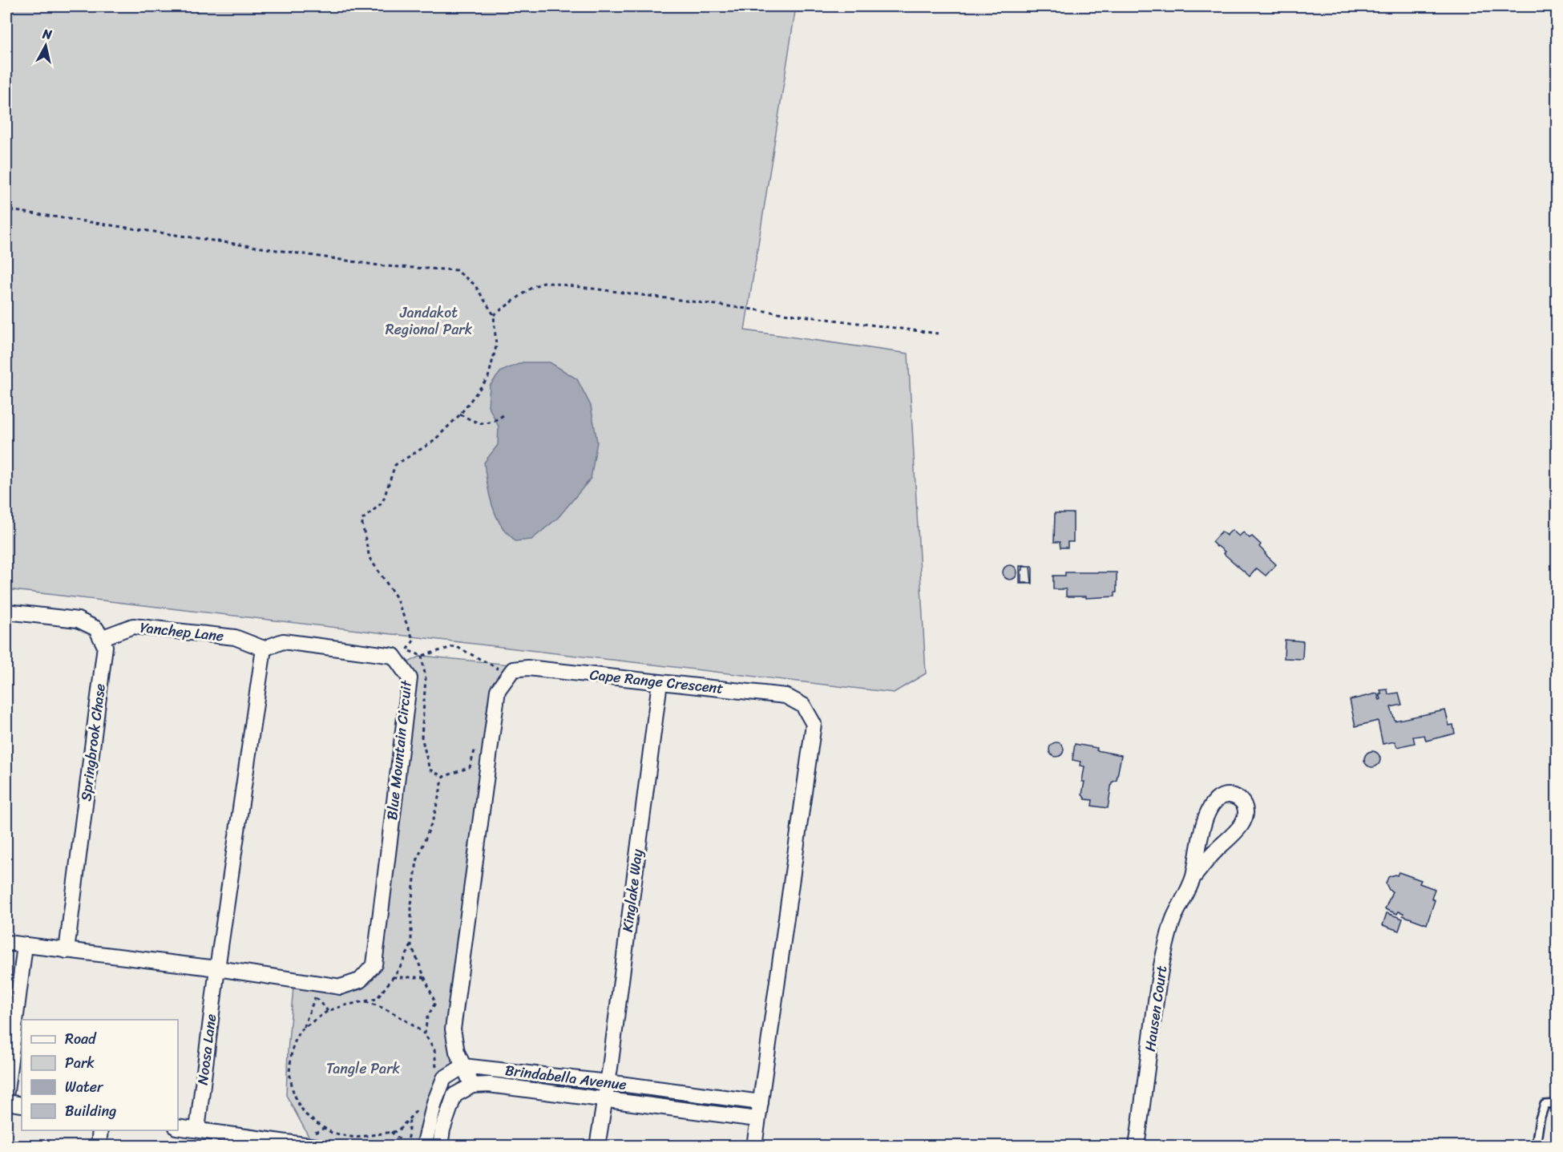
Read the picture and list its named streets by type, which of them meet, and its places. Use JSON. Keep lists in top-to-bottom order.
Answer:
{
  "streets": {
    "street": [
      "Yanchep Lane",
      "Cape Range Crescent",
      "Springbrook Chase",
      "Blue Mountain Circuit",
      "Kinglake Way",
      "Hausen Court",
      "Noosa Lane",
      "Brindabella Avenue"
    ]
  },
  "crossings": [
    ["Yanchep Lane", "Springbrook Chase"],
    ["Yanchep Lane", "Blue Mountain Circuit"],
    ["Cape Range Crescent", "Kinglake Way"],
    ["Cape Range Crescent", "Brindabella Avenue"],
    ["Springbrook Chase", "Blue Mountain Circuit"],
    ["Blue Mountain Circuit", "Noosa Lane"],
    ["Kinglake Way", "Brindabella Avenue"]
  ],
  "parks": ["Jandakot Regional Park", "Tangle Park"],
  "legend": [
    "Road",
    "Park",
    "Water",
    "Building"
  ],
  "north": "top"
}
